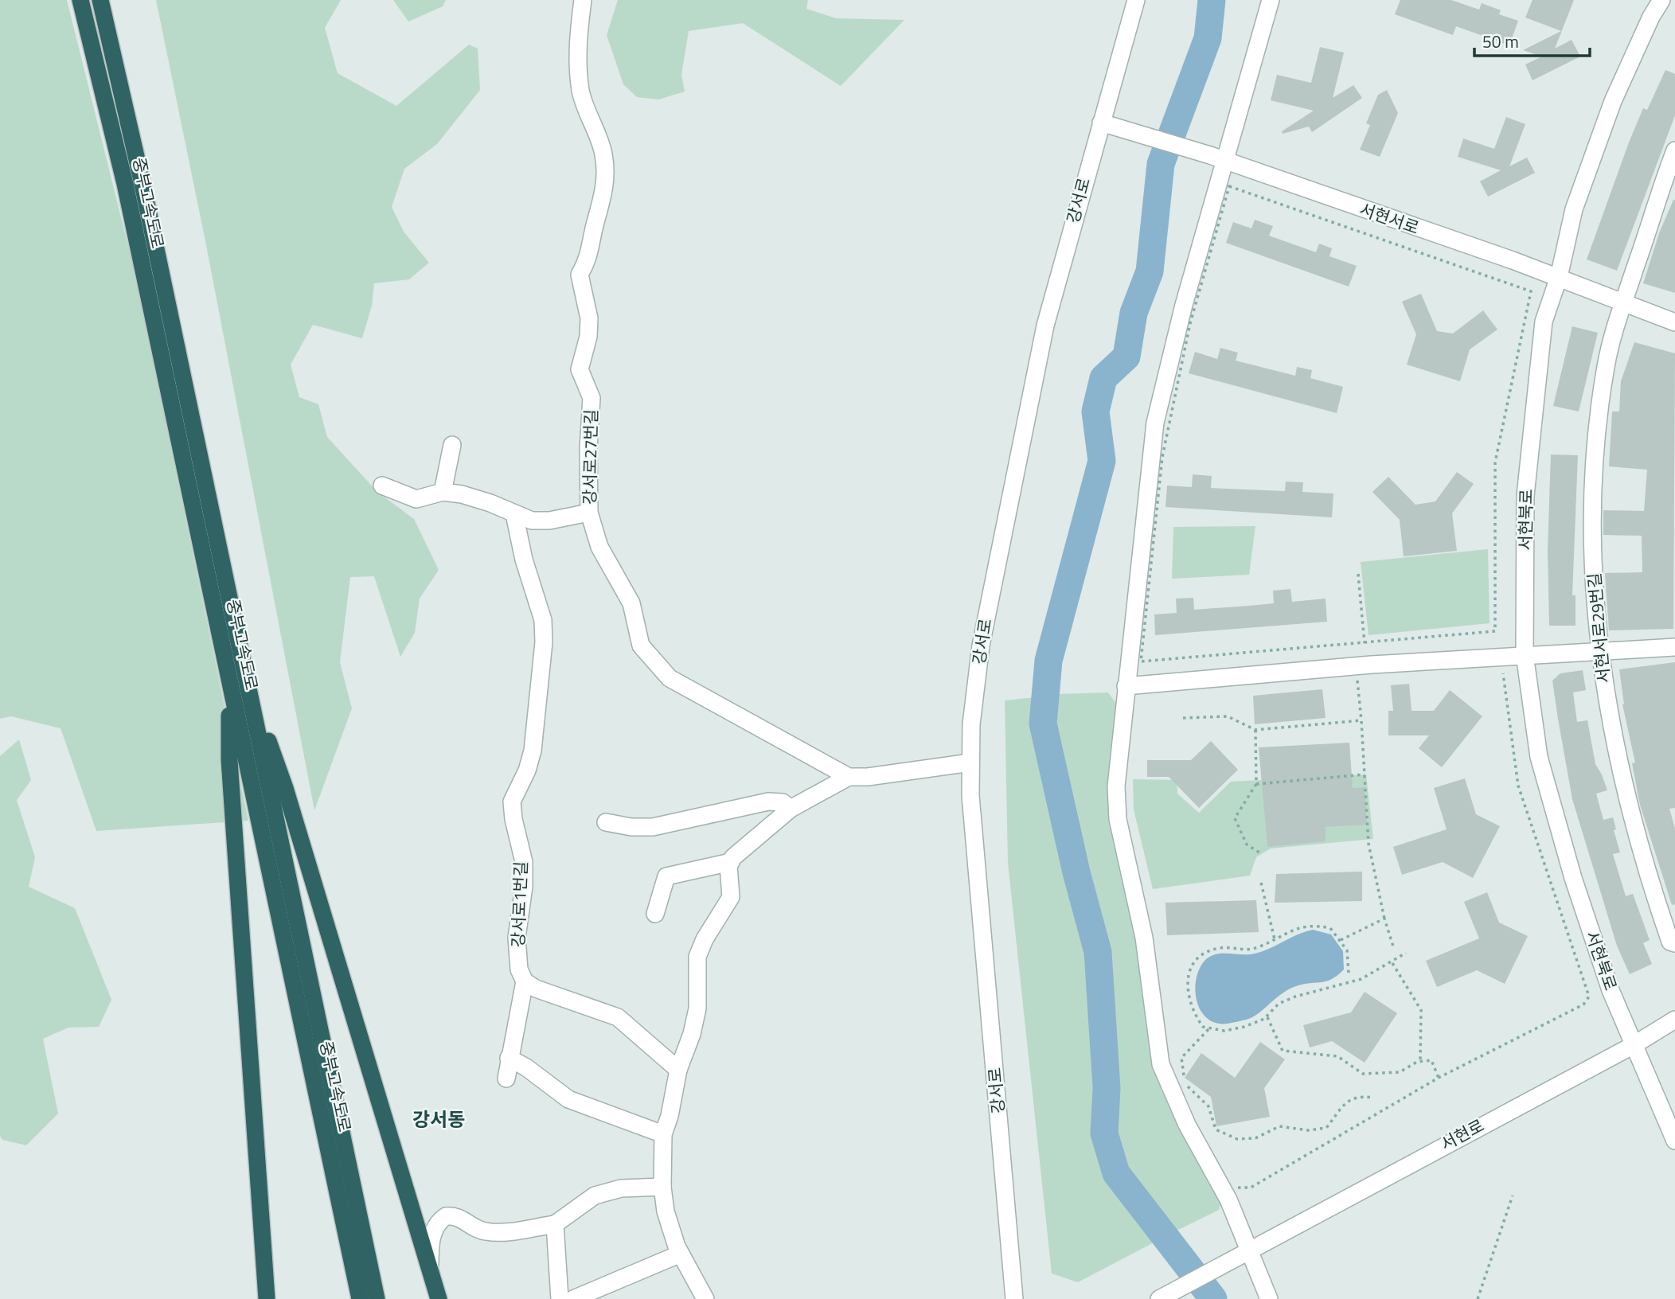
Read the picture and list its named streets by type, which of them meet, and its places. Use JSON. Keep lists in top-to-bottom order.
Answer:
{
  "streets": {
    "highway": ["중부고속도로"],
    "street": [
      "강서로",
      "서현서로",
      "강서로27번길",
      "서현북로",
      "서현서로29번길",
      "강서로1번길",
      "서현로"
    ]
  },
  "crossings": [
    ["강서로", "서현서로"],
    ["서현서로", "서현북로"],
    ["서현서로", "서현서로29번길"],
    ["서현북로", "서현로"]
  ],
  "districts": ["강서동"],
  "scale_bar": "50 m"
}
